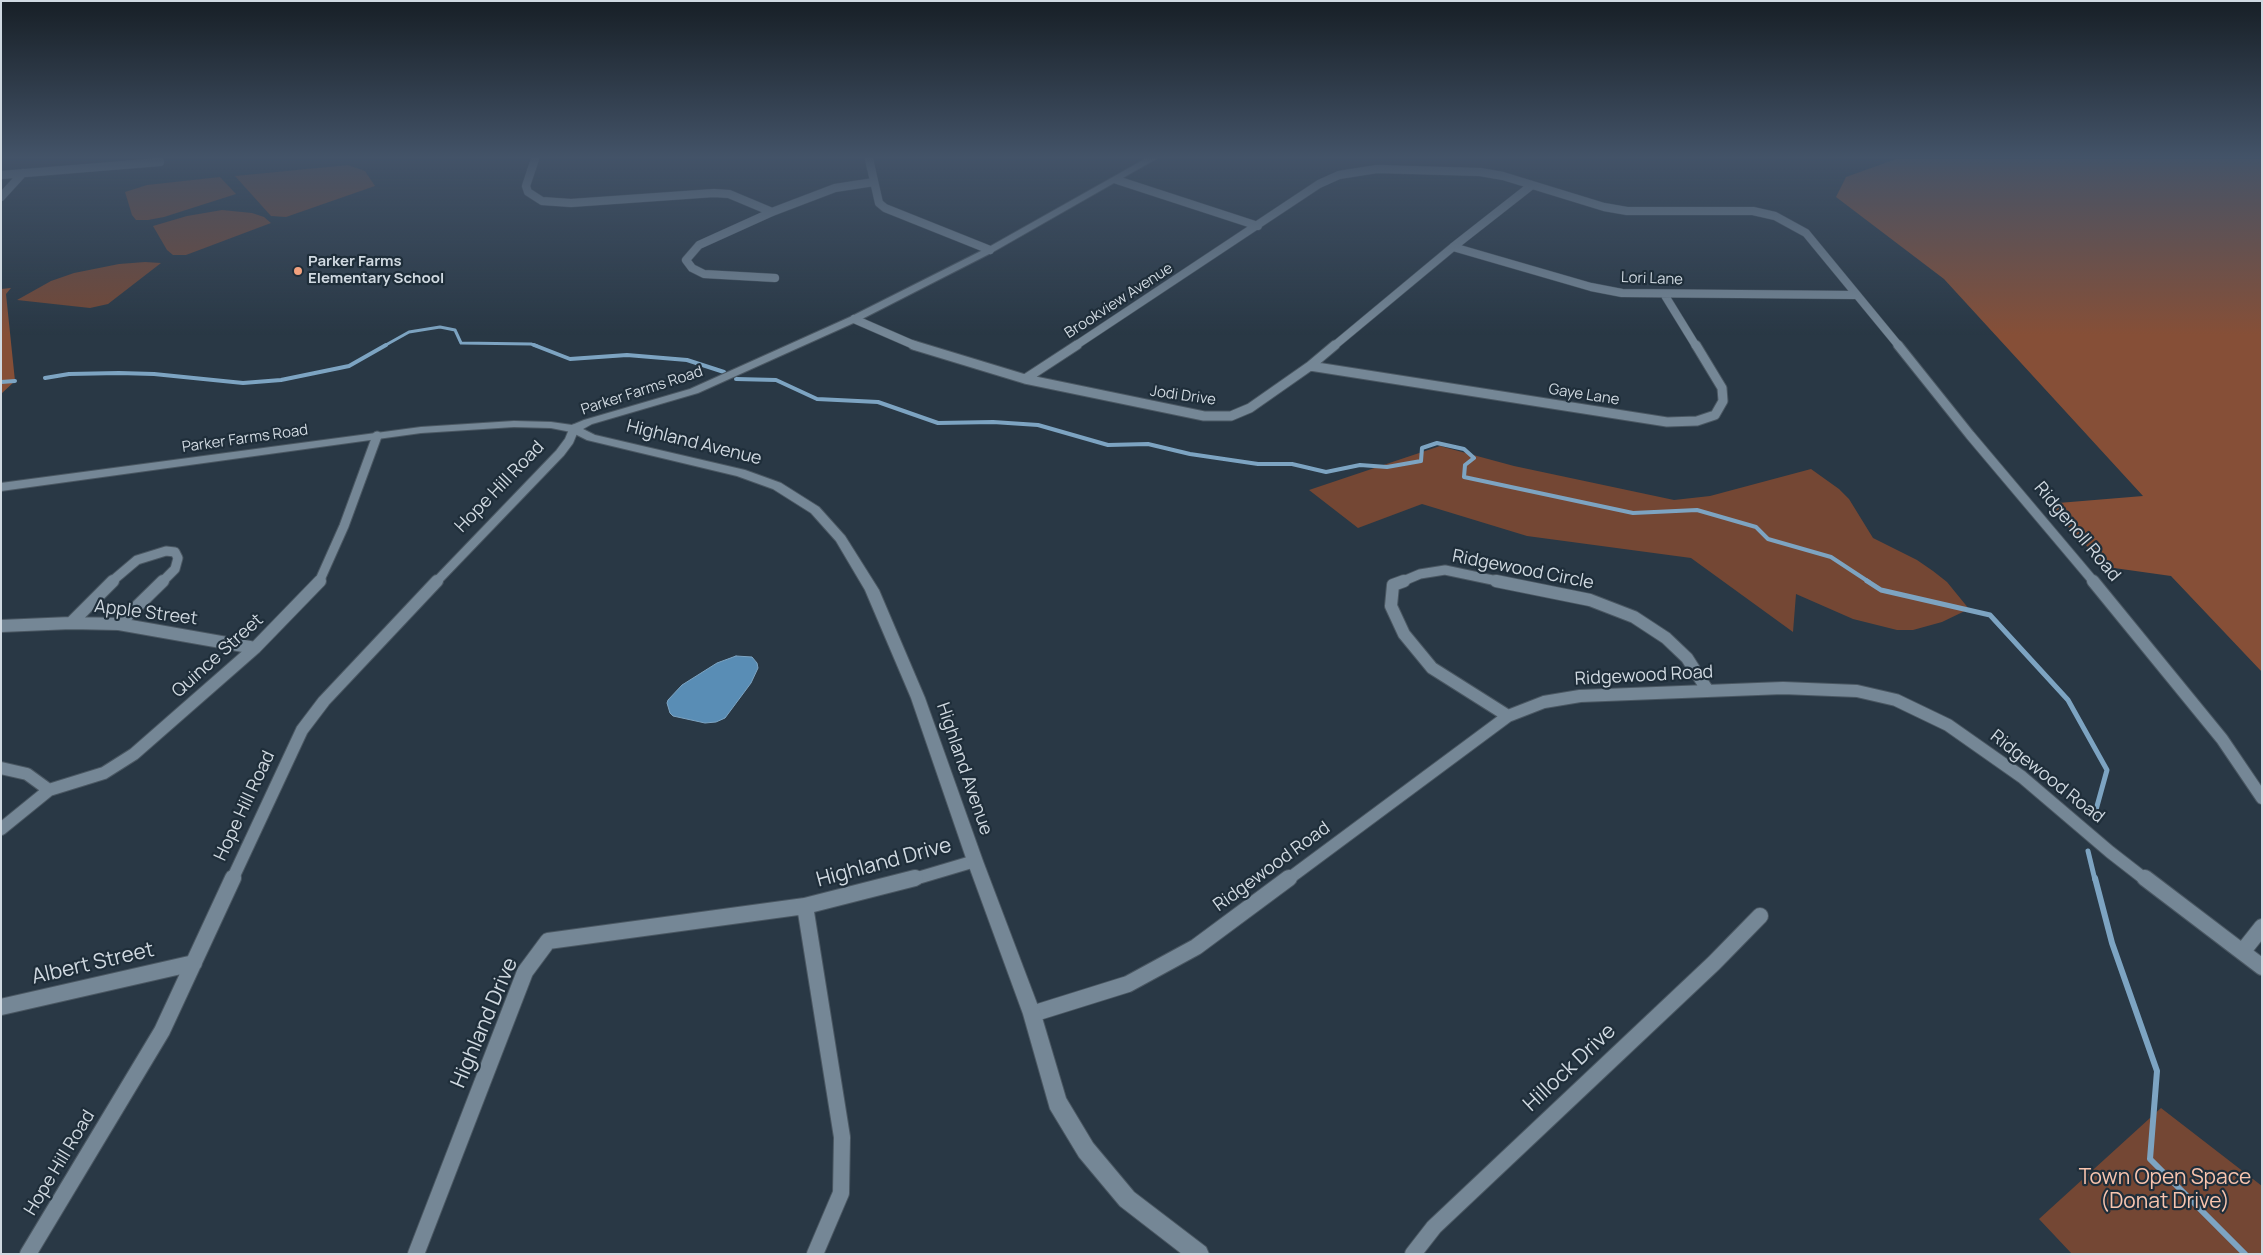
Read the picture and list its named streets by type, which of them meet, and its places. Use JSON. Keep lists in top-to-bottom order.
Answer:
{
  "streets": {
    "street": [
      "Lori Lane",
      "Brookview Avenue",
      "Parker Farms Road",
      "Gaye Lane",
      "Jodi Drive",
      "Highland Avenue",
      "Hope Hill Road",
      "Ridgenoll Road",
      "Ridgewood Circle",
      "Apple Street",
      "Quince Street",
      "Ridgewood Road",
      "Highland Drive",
      "Albert Street",
      "Hillock Drive"
    ]
  },
  "crossings": [
    ["Lori Lane", "Brookview Avenue"],
    ["Lori Lane", "Gaye Lane"],
    ["Lori Lane", "Jodi Drive"],
    ["Lori Lane", "Ridgenoll Road"],
    ["Brookview Avenue", "Jodi Drive"],
    ["Brookview Avenue", "Ridgenoll Road"],
    ["Parker Farms Road", "Jodi Drive"],
    ["Parker Farms Road", "Highland Avenue"],
    ["Parker Farms Road", "Hope Hill Road"],
    ["Parker Farms Road", "Quince Street"],
    ["Gaye Lane", "Jodi Drive"],
    ["Highland Avenue", "Hope Hill Road"],
    ["Highland Avenue", "Ridgewood Road"],
    ["Highland Avenue", "Highland Drive"],
    ["Hope Hill Road", "Albert Street"],
    ["Ridgewood Circle", "Ridgewood Road"],
    ["Apple Street", "Quince Street"]
  ],
  "parks": ["Town Open Space (Donat Drive)"],
  "places": ["Parker Farms Elementary School"]
}
